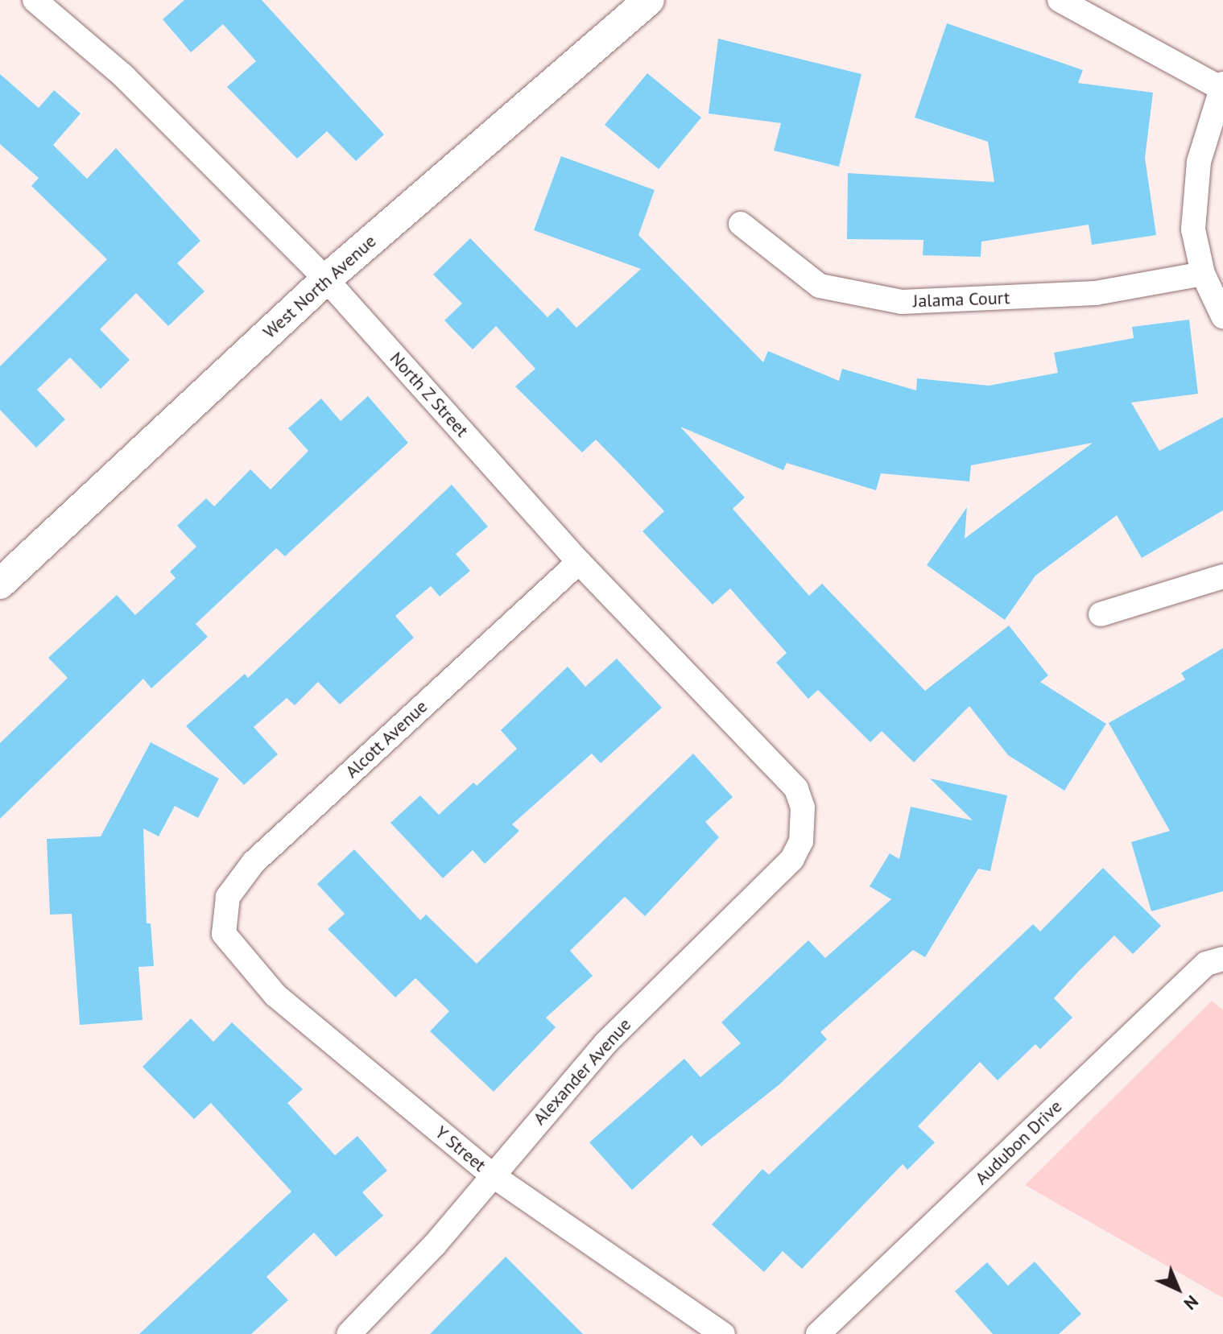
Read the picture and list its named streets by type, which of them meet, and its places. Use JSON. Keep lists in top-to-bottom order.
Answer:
{
  "streets": {
    "street": [
      "West North Avenue",
      "Jalama Court",
      "North Z Street",
      "Alcott Avenue",
      "Alexander Avenue",
      "Audubon Drive",
      "Y Street"
    ]
  },
  "crossings": [
    ["West North Avenue", "North Z Street"],
    ["North Z Street", "Alcott Avenue"],
    ["North Z Street", "Alexander Avenue"],
    ["Alcott Avenue", "Y Street"],
    ["Alexander Avenue", "Y Street"]
  ],
  "north": "bottom right"
}
